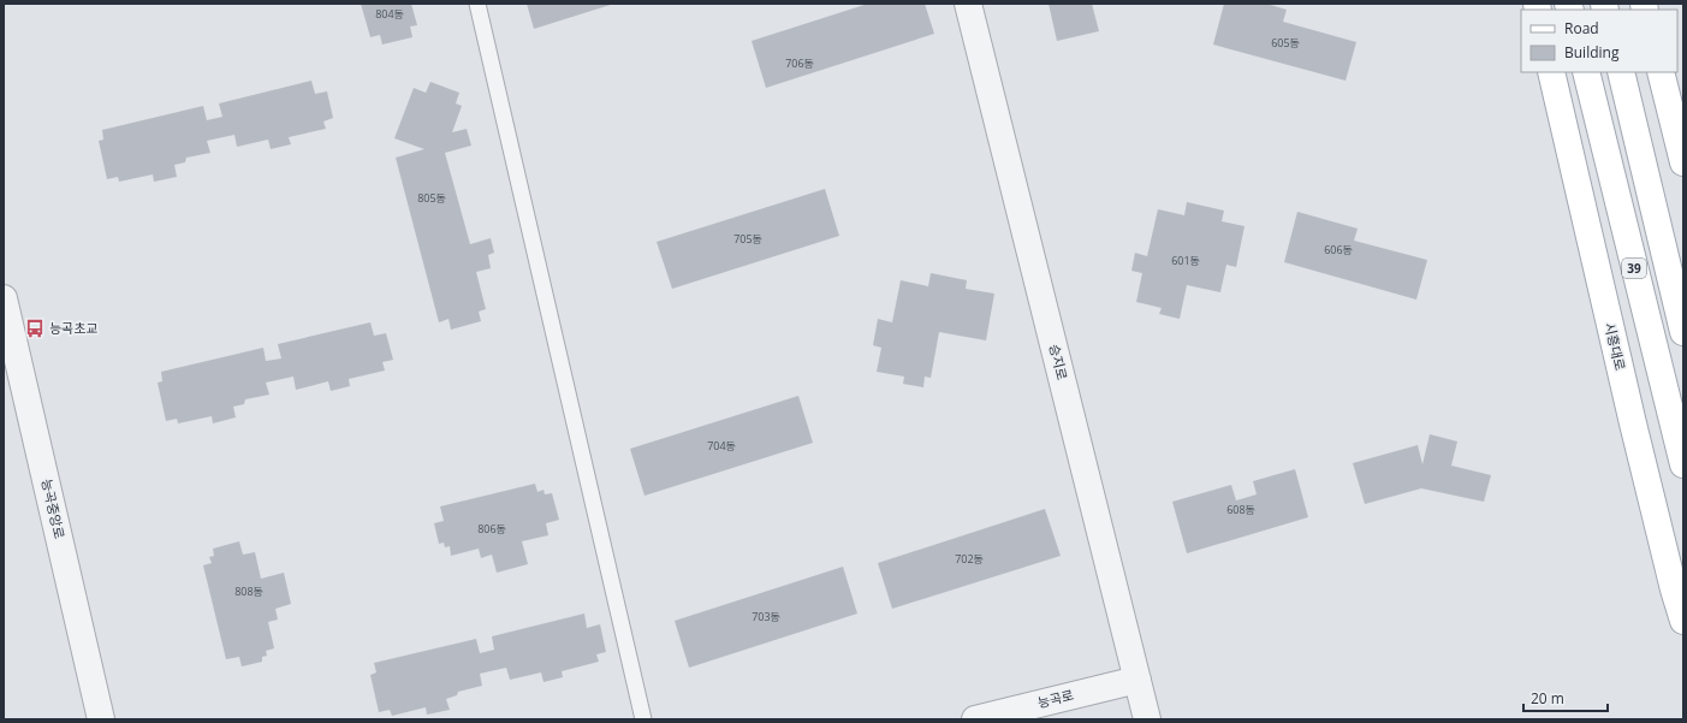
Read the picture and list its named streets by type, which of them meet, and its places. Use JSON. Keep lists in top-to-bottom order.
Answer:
{
  "streets": {
    "main road": ["39", "시흥대로"],
    "street": ["승지로", "능곡중앙로", "능곡로"]
  },
  "crossings": [
    ["승지로", "능곡로"]
  ],
  "places": {
    "bus stop": ["능곡초교"]
  },
  "house_numbers": [
    "804동",
    "605동",
    "706동",
    "805동",
    "705동",
    "606동",
    "601동",
    "704동",
    "608동",
    "806동",
    "702동",
    "808동",
    "703동"
  ],
  "legend": ["Road", "Building"],
  "scale_bar": "20 m"
}
